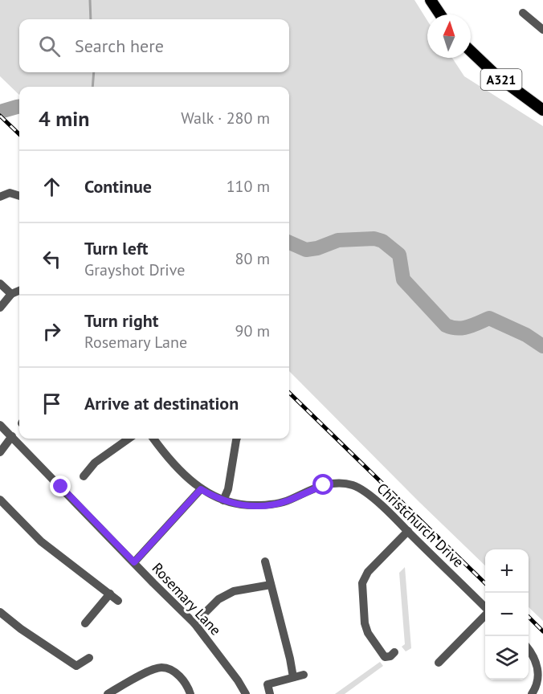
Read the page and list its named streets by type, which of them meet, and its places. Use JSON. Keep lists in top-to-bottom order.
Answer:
{
  "streets": {
    "main road": ["A321"],
    "street": ["Christchurch Drive", "Rosemary Lane"]
  },
  "north": "top",
  "page": {
    "search": "Search here",
    "heading": ["4 min", "Walk · 280 m"],
    "list": [
      ["Continue", "110 m"],
      ["Turn left", "Grayshot Drive", "80 m"],
      ["Turn right", "Rosemary Lane", "90 m"],
      "Arrive at destination"
    ],
    "map_buttons": ["+", "−"]
  }
}
